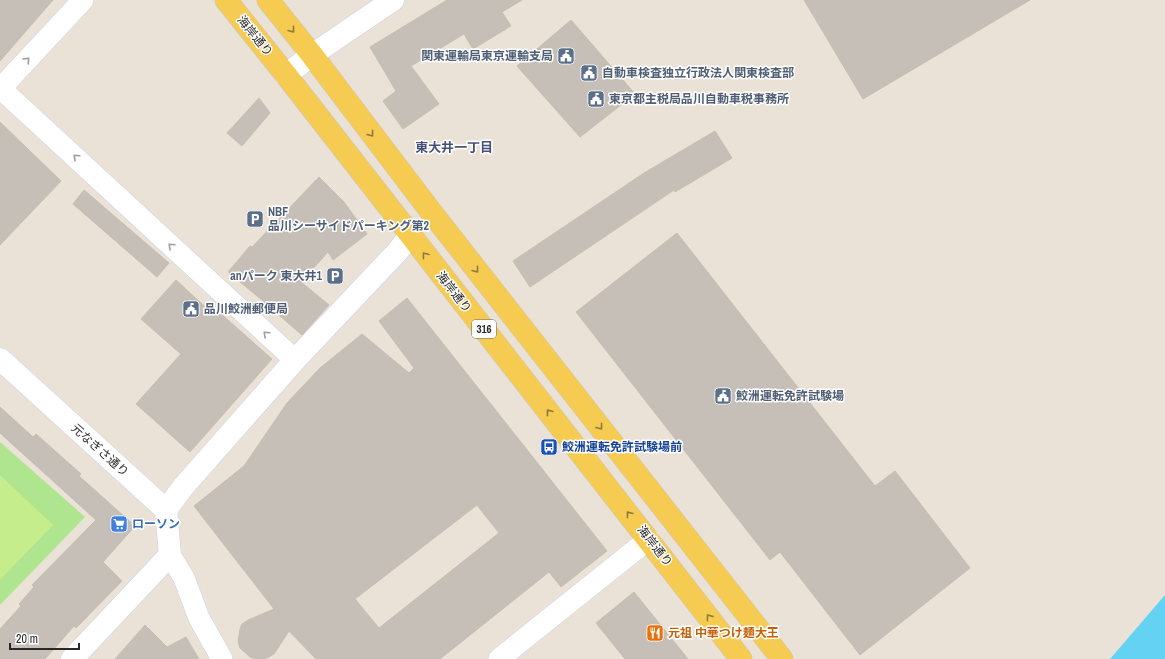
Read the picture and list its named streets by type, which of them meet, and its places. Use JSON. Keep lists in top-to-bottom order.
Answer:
{
  "streets": {
    "main road": ["海岸通り", "316"],
    "street": ["元なぎさ通り"]
  },
  "districts": ["東大井一丁目"],
  "places": {
    "public building": [
      "関東運輸局東京運輸支局",
      "自動車検査独立行政法人関東検査部",
      "東京都主税局品川自動車税事務所",
      "品川鮫洲郵便局",
      "鮫洲運転免許試験場"
    ],
    "parking": ["NBF 品川シーサイドパーキング第2", "anパーク 東大井1"],
    "bus stop": ["鮫洲運転免許試験場前"],
    "supermarket": ["ローソン"],
    "restaurant": ["元祖 中華つけ麺大王"]
  },
  "scale_bar": "20 m"
}
